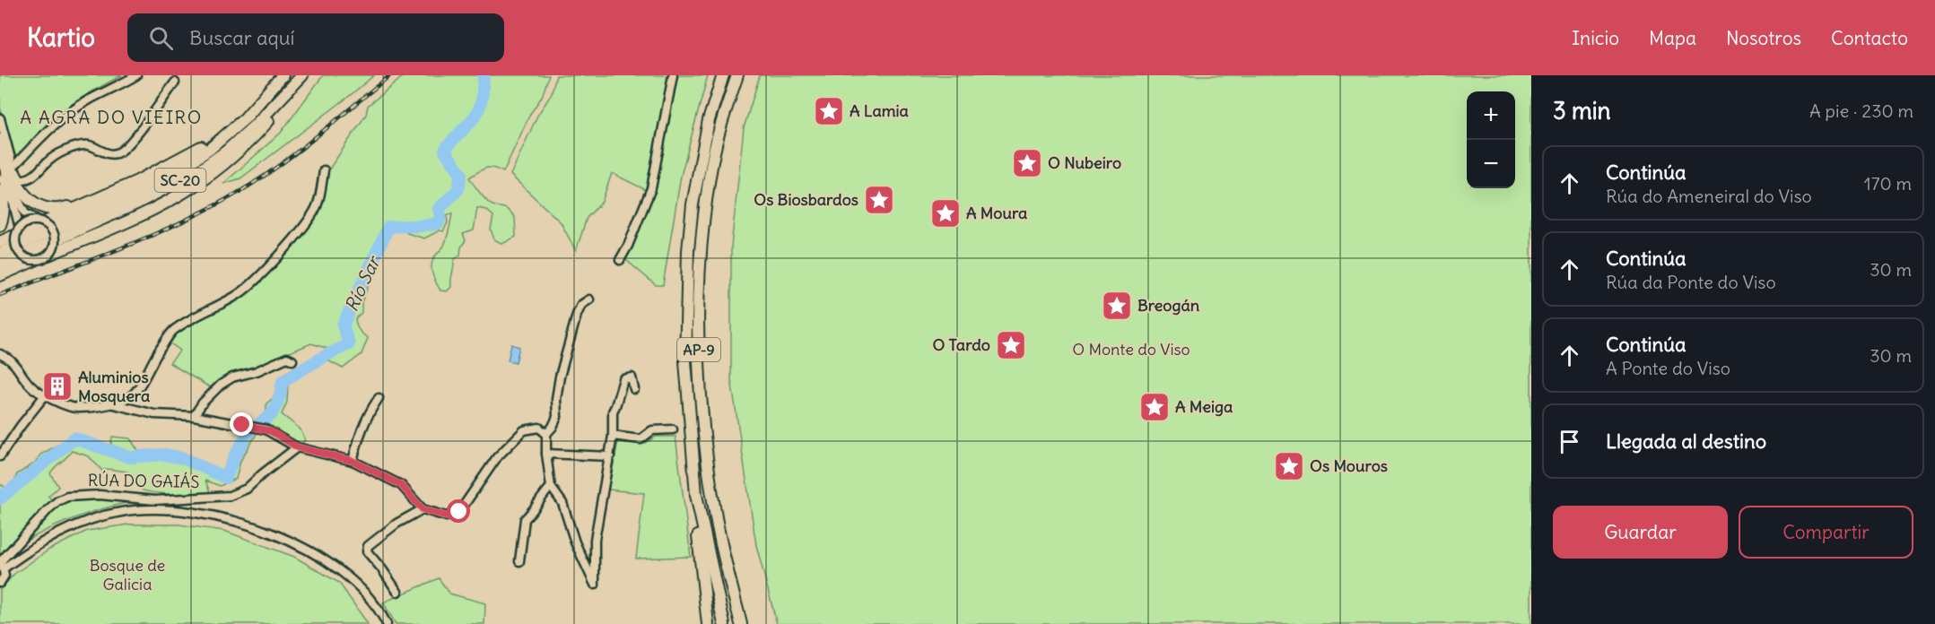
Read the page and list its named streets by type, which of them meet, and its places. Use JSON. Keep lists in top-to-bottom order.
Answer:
{
  "streets": {
    "highway": ["SC-20", "AP-9"],
    "street": ["RÚA DO GAIÁS"]
  },
  "districts": ["A AGRA DO VIEIRO"],
  "water": ["Río Sar"],
  "parks": ["O Monte do Viso", "Bosque de Galicia"],
  "places": {
    "place": [
      "A Lamia",
      "O Nubeiro",
      "Os Biosbardos",
      "A Moura",
      "Breogán",
      "O Tardo",
      "A Meiga",
      "Os Mouros"
    ],
    "building": ["Aluminios Mosquera"]
  },
  "page": {
    "header": "Kartio",
    "search": "Buscar aquí",
    "nav": [
      "Inicio",
      "Mapa",
      "Nosotros",
      "Contacto"
    ],
    "heading": ["3 min", "A pie · 230 m"],
    "map_buttons": ["+", "−"],
    "list": [
      ["Continúa", "Rúa do Ameneiral do Viso", "170 m"],
      ["Continúa", "Rúa da Ponte do Viso", "30 m"],
      ["Continúa", "A Ponte do Viso", "30 m"],
      "Llegada al destino"
    ],
    "buttons": ["Guardar", "Compartir"]
  }
}
